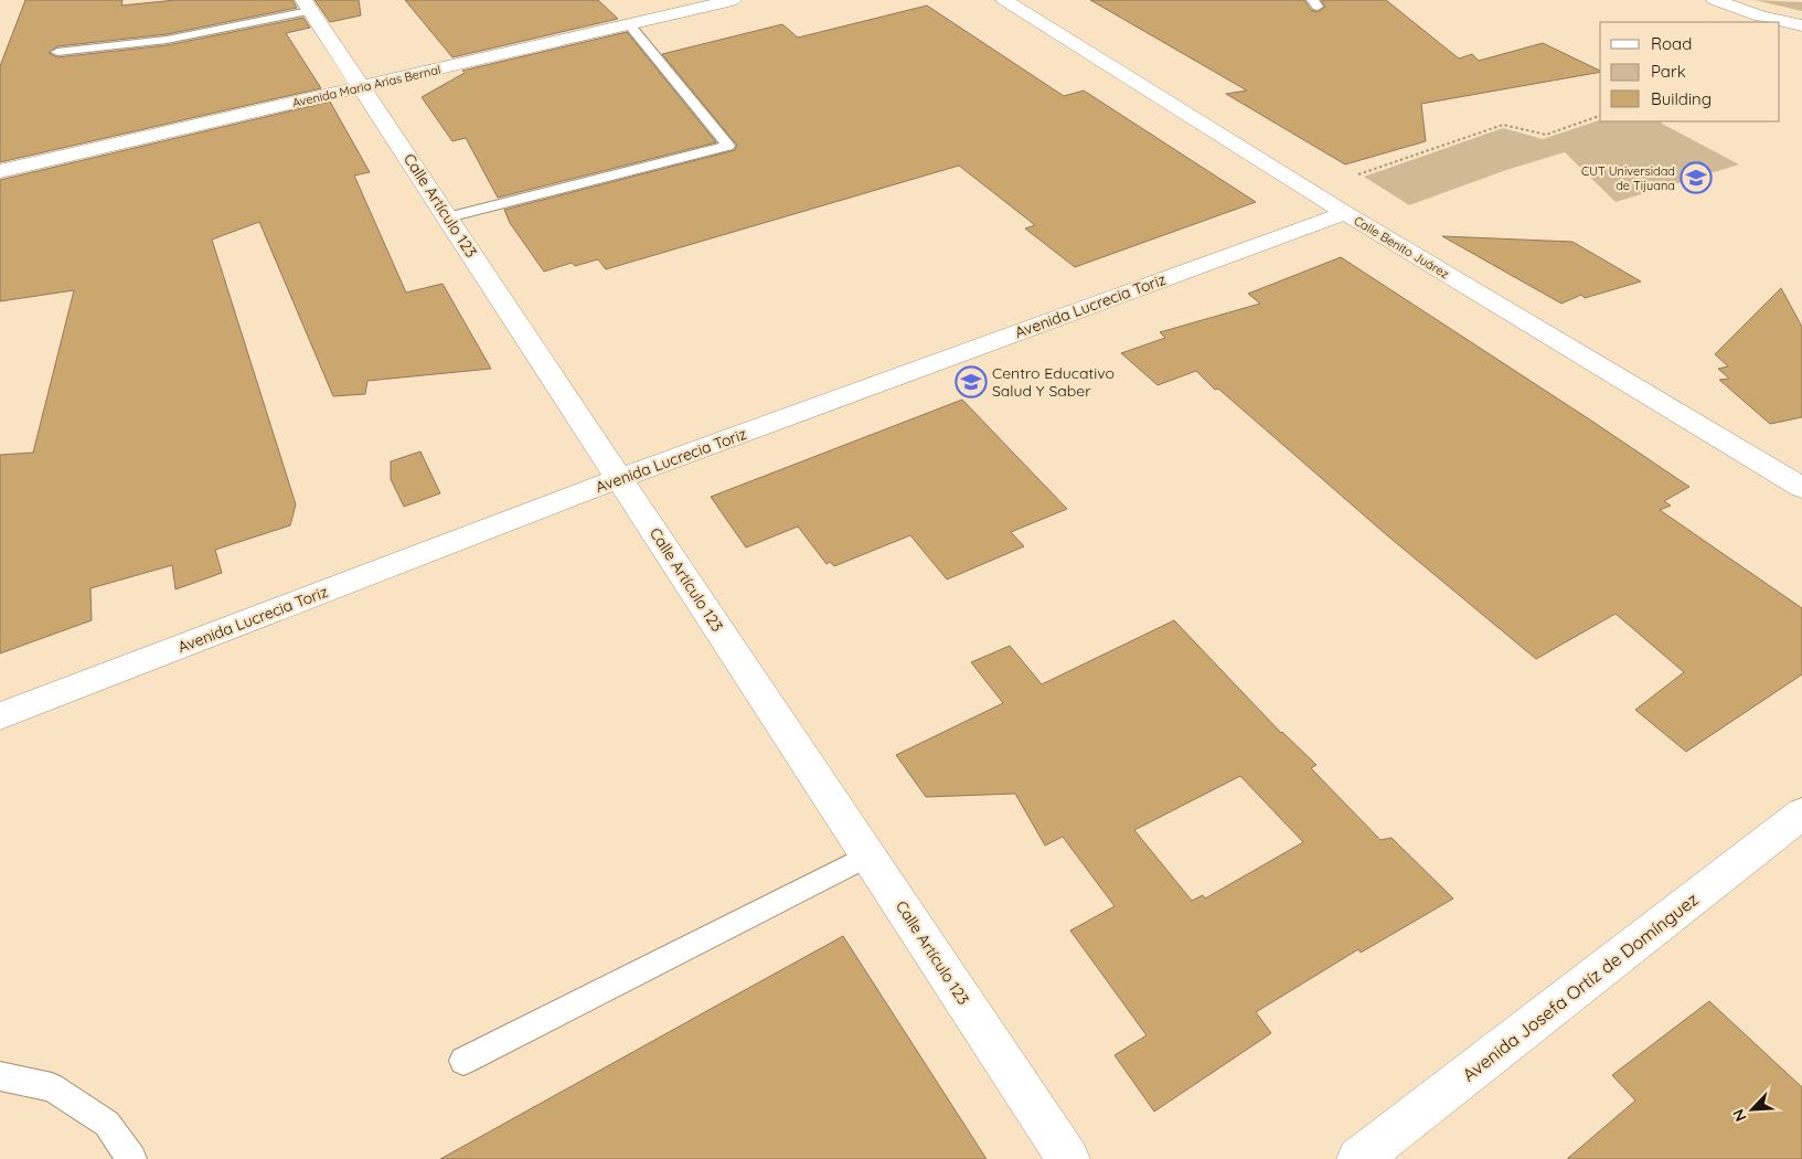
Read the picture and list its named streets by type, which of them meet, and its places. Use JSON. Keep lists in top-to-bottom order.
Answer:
{
  "streets": {
    "street": [
      "Avenida Maria Arias Bernal",
      "Calle Artículo 123",
      "Calle Benito Juárez",
      "Avenida Lucrecia Toriz",
      "Avenida Josefa Ortíz de Domínguez"
    ]
  },
  "crossings": [
    ["Avenida Maria Arias Bernal", "Calle Artículo 123"],
    ["Calle Artículo 123", "Avenida Lucrecia Toriz"],
    ["Calle Benito Juárez", "Avenida Lucrecia Toriz"]
  ],
  "places": {
    "school or university": ["CUT Universidad de Tijuana", "Centro Educativo Salud Y Saber"]
  },
  "legend": ["Road", "Park", "Building"],
  "north": "bottom left"
}
